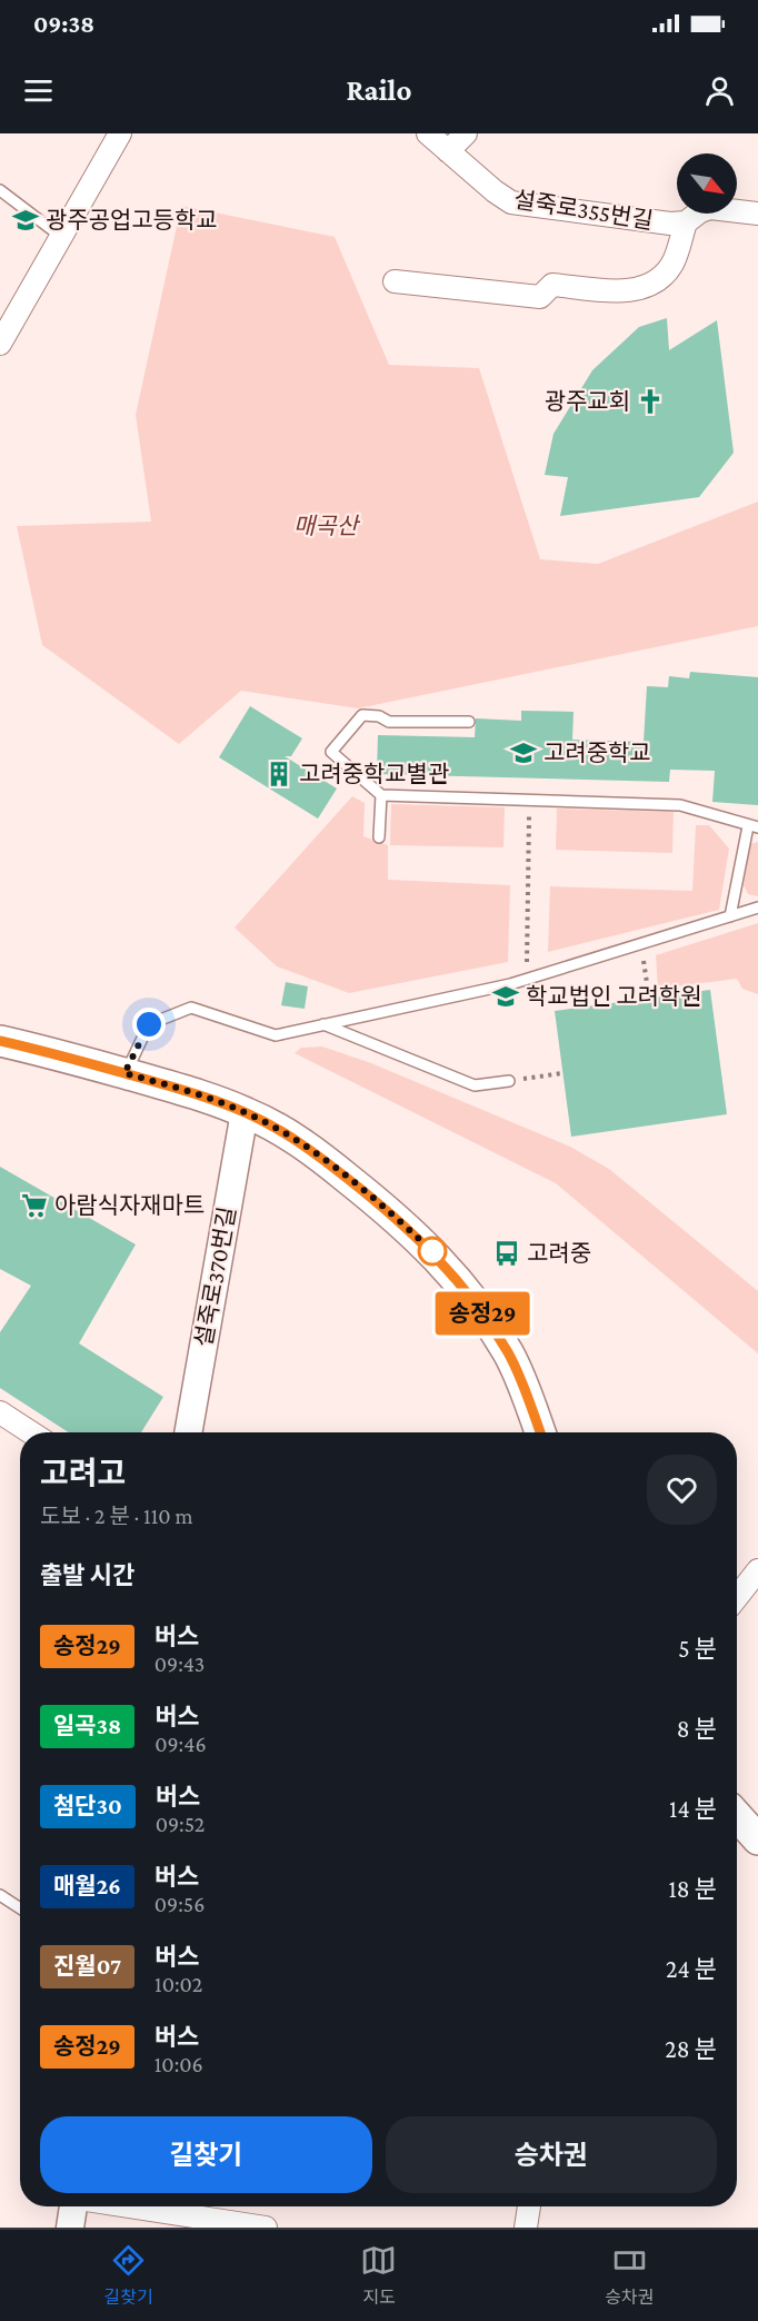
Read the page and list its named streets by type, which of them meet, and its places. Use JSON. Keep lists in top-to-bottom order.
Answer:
{
  "streets": {
    "street": ["설죽로355번길", "설죽로370번길"]
  },
  "parks": ["매곡산"],
  "places": {
    "school or university": ["광주공업고등학교", "고려중학교", "학교법인 고려학원"],
    "church": ["광주교회"],
    "building": ["고려중학교별관"],
    "supermarket": ["아람식자재마트"],
    "bus stop": ["고려중"]
  },
  "lines": ["bus line 송정29"],
  "north": "bottom right",
  "page": {
    "status": "09:38",
    "header": "Railo",
    "on_map": "송정29",
    "heading": [
      ["고려고", "도보 · 2 분 · 110 m"],
      "출발 시간"
    ],
    "list": [
      {
        "mark": "송정29",
        "name": "버스",
        "note": "09:43",
        "value": "5 분"
      },
      {
        "mark": "일곡38",
        "name": "버스",
        "note": "09:46",
        "value": "8 분"
      },
      {
        "mark": "첨단30",
        "name": "버스",
        "note": "09:52",
        "value": "14 분"
      },
      {
        "mark": "매월26",
        "name": "버스",
        "note": "09:56",
        "value": "18 분"
      },
      {
        "mark": "진월07",
        "name": "버스",
        "note": "10:02",
        "value": "24 분"
      },
      {
        "mark": "송정29",
        "name": "버스",
        "note": "10:06",
        "value": "28 분"
      }
    ],
    "buttons": ["길찾기", "승차권"],
    "tabs": ["길찾기", "지도", "승차권"]
  }
}
